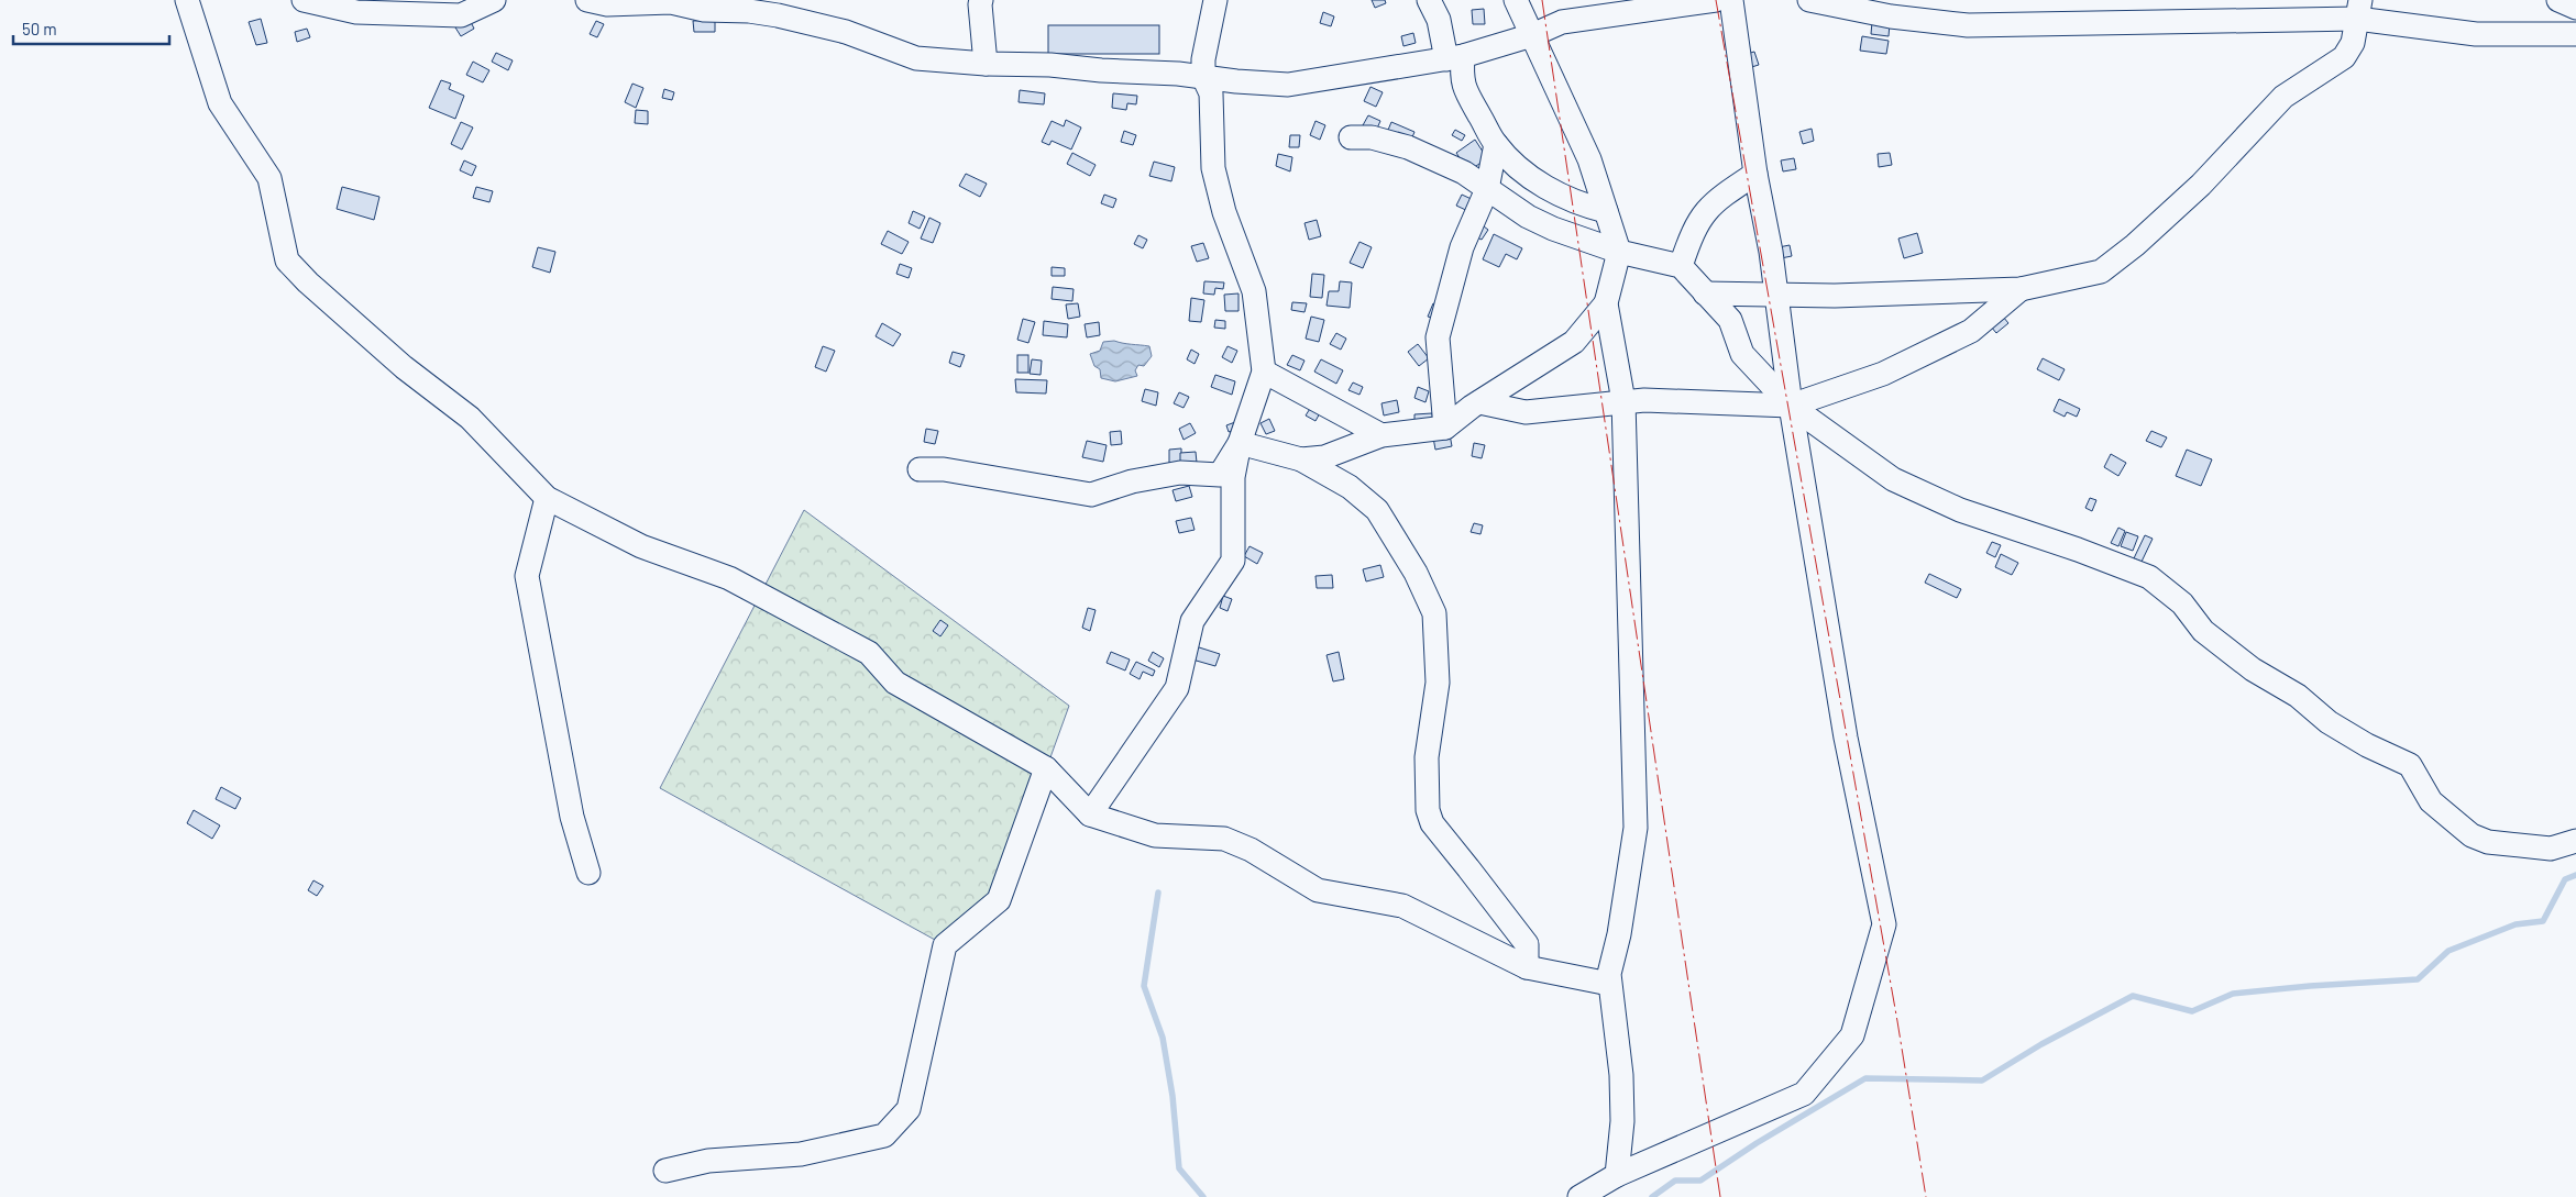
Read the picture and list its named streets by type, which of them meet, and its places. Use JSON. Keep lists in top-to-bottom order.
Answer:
{
  "scale_bar": "50 m"
}
